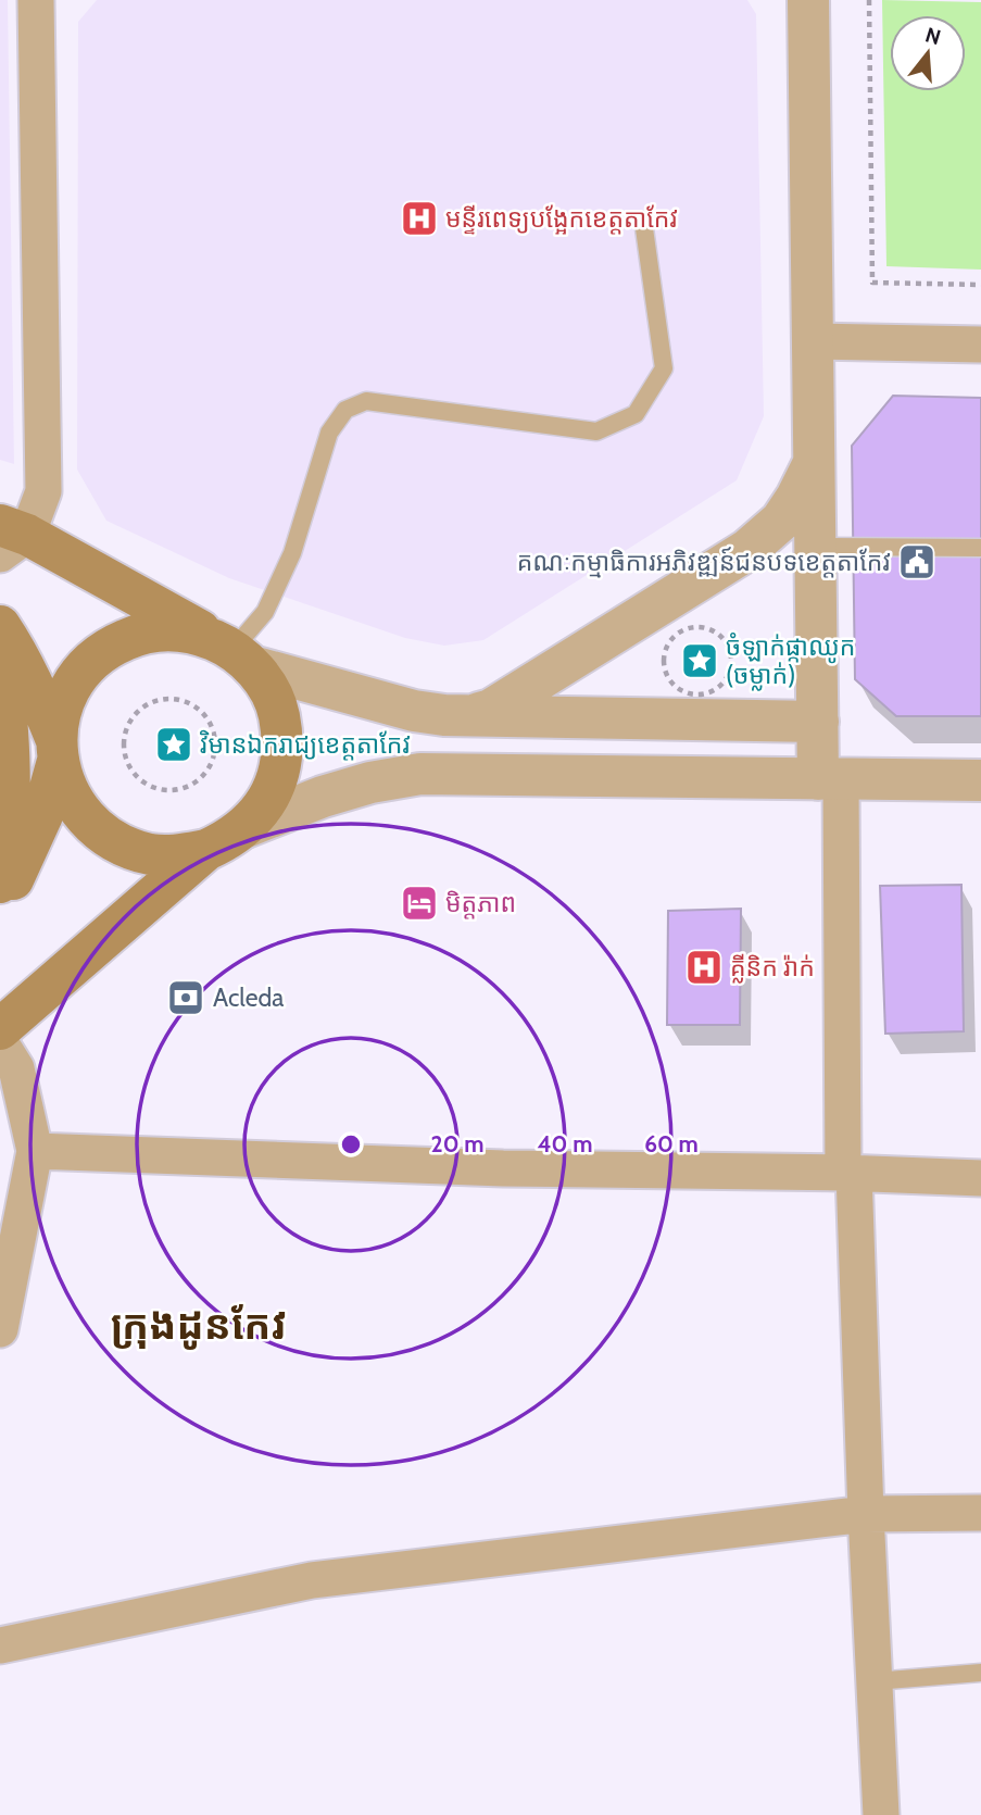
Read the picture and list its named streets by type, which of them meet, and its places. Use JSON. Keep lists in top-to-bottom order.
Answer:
{
  "districts": ["ក្រុងដូនកែវ"],
  "places": {
    "hospital": ["មន្ទីរពេទ្យបង្អែកខេត្តតាកែវ", "គ្លីនិក រ៉ាក់"],
    "public building": ["គណៈកម្មាធិការអភិវឌ្ឍន៍ជនបទខេត្តតាកែវ"],
    "place": ["ចំឡាក់ផ្កាឈូក (ចម្លាក់)", "វិមានឯករាជ្យខេត្តតាកែវ"],
    "hotel": ["មិត្តភាព"],
    "bank": ["Acleda"]
  },
  "north": "top",
  "rings": ["20 m", "40 m", "60 m"]
}
